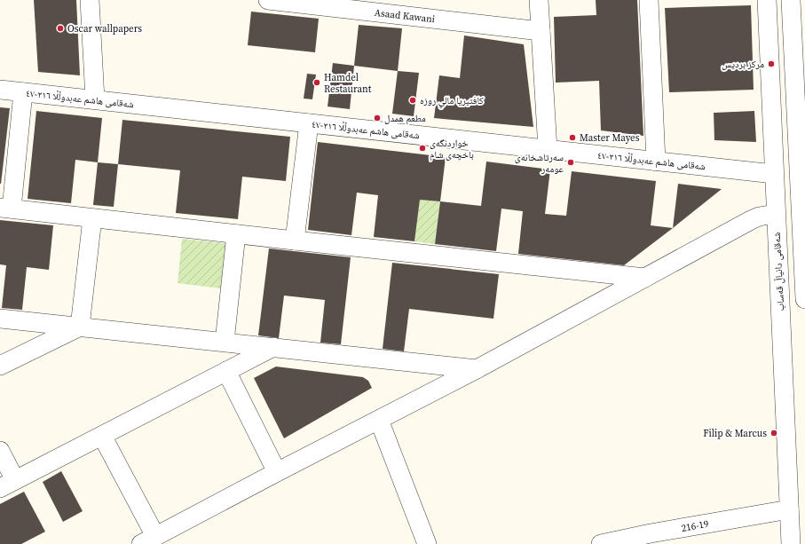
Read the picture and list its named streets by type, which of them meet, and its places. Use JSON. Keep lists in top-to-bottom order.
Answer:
{
  "streets": {
    "street": [
      "Asaad Kawani",
      "شەقامی هاشم عەبدوڵڵا ٢١٦-٤٧",
      "شەقامی دانیاڵ قەساب",
      "216-19"
    ]
  },
  "crossings": [
    ["شەقامی هاشم عەبدوڵڵا ٢١٦-٤٧", "شەقامی دانیاڵ قەساب"],
    ["شەقامی دانیاڵ قەساب", "216-19"]
  ],
  "places": [
    "Oscar wallpapers",
    "مرکز بردیس",
    "Hamdel Restaurant",
    "كافتيريا مالي روزه",
    "مطعم همدل",
    "Master Mayes",
    "خواردنگەی باخچەی شام",
    "سەرتاشخانەی عومەر",
    "Filip & Marcus"
  ]
}
